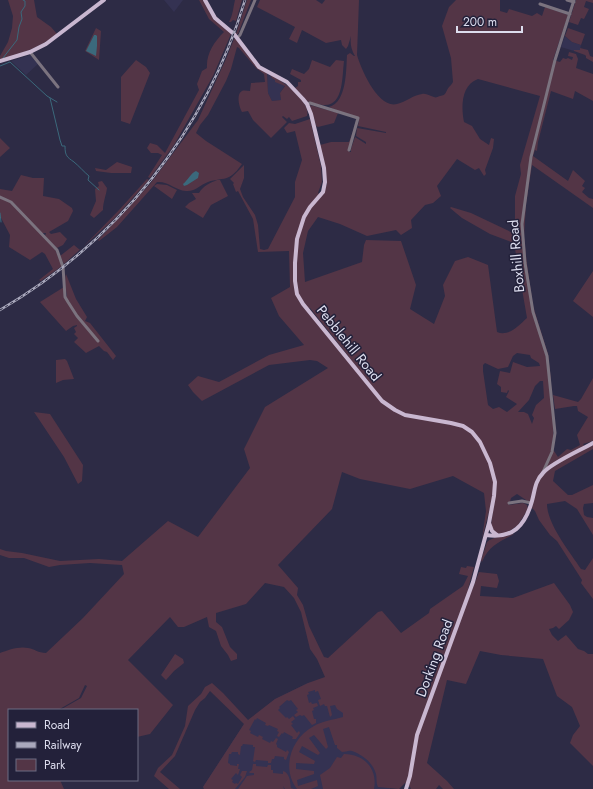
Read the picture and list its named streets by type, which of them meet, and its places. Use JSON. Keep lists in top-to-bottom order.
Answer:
{
  "streets": {
    "main road": ["Pebblehill Road", "Dorking Road"],
    "street": ["Boxhill Road"]
  },
  "crossings": [
    ["Pebblehill Road", "Dorking Road"]
  ],
  "legend": ["Road", "Railway", "Park"],
  "scale_bar": "200 m"
}
